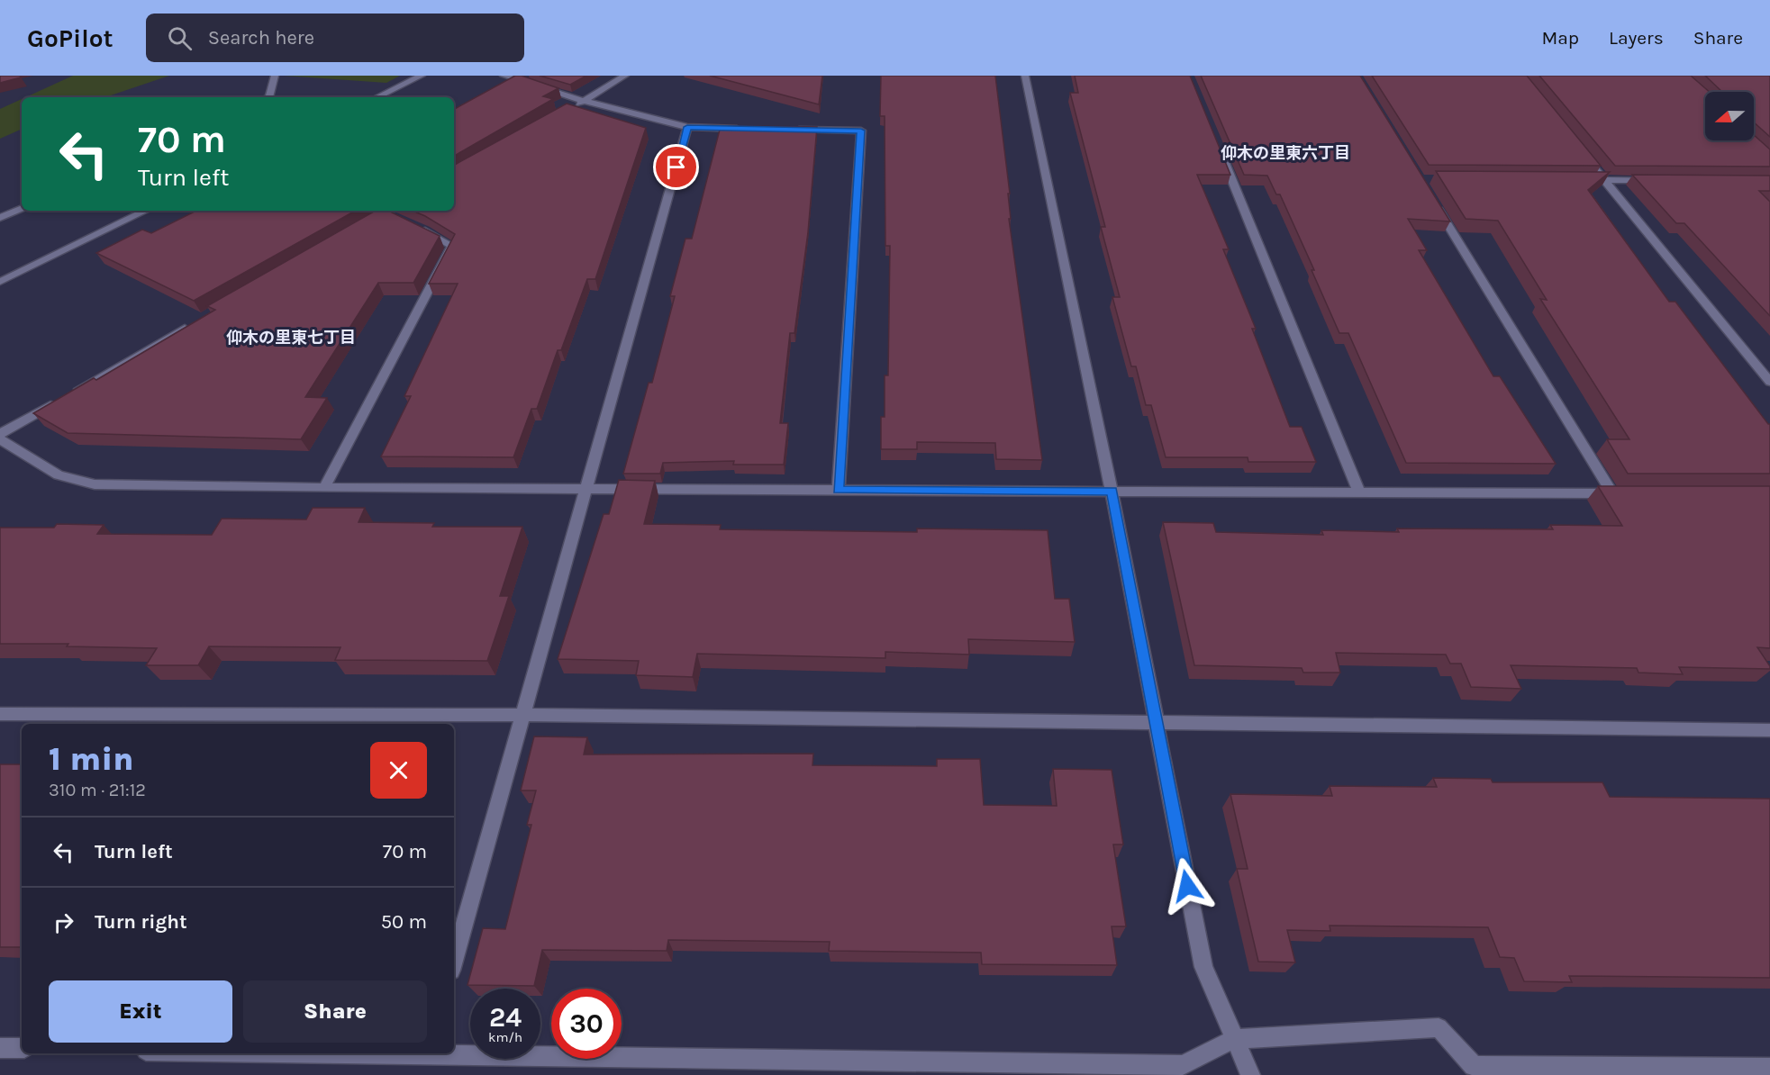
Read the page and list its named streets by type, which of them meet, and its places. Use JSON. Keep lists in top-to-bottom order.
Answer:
{
  "districts": ["仰木の里東六丁目", "仰木の里東七丁目"],
  "north": "left",
  "page": {
    "header": "GoPilot",
    "search": "Search here",
    "nav": ["Map", "Layers", "Share"],
    "turn": ["70 m", "Turn left"],
    "heading": ["1 min", "310 m · 21:12"],
    "list": [
      {
        "name": "Turn left",
        "value": "70 m"
      },
      {
        "name": "Turn right",
        "value": "50 m"
      }
    ],
    "buttons": ["Exit", "Share"],
    "speed": "24 km/h",
    "limit": "30"
  }
}
